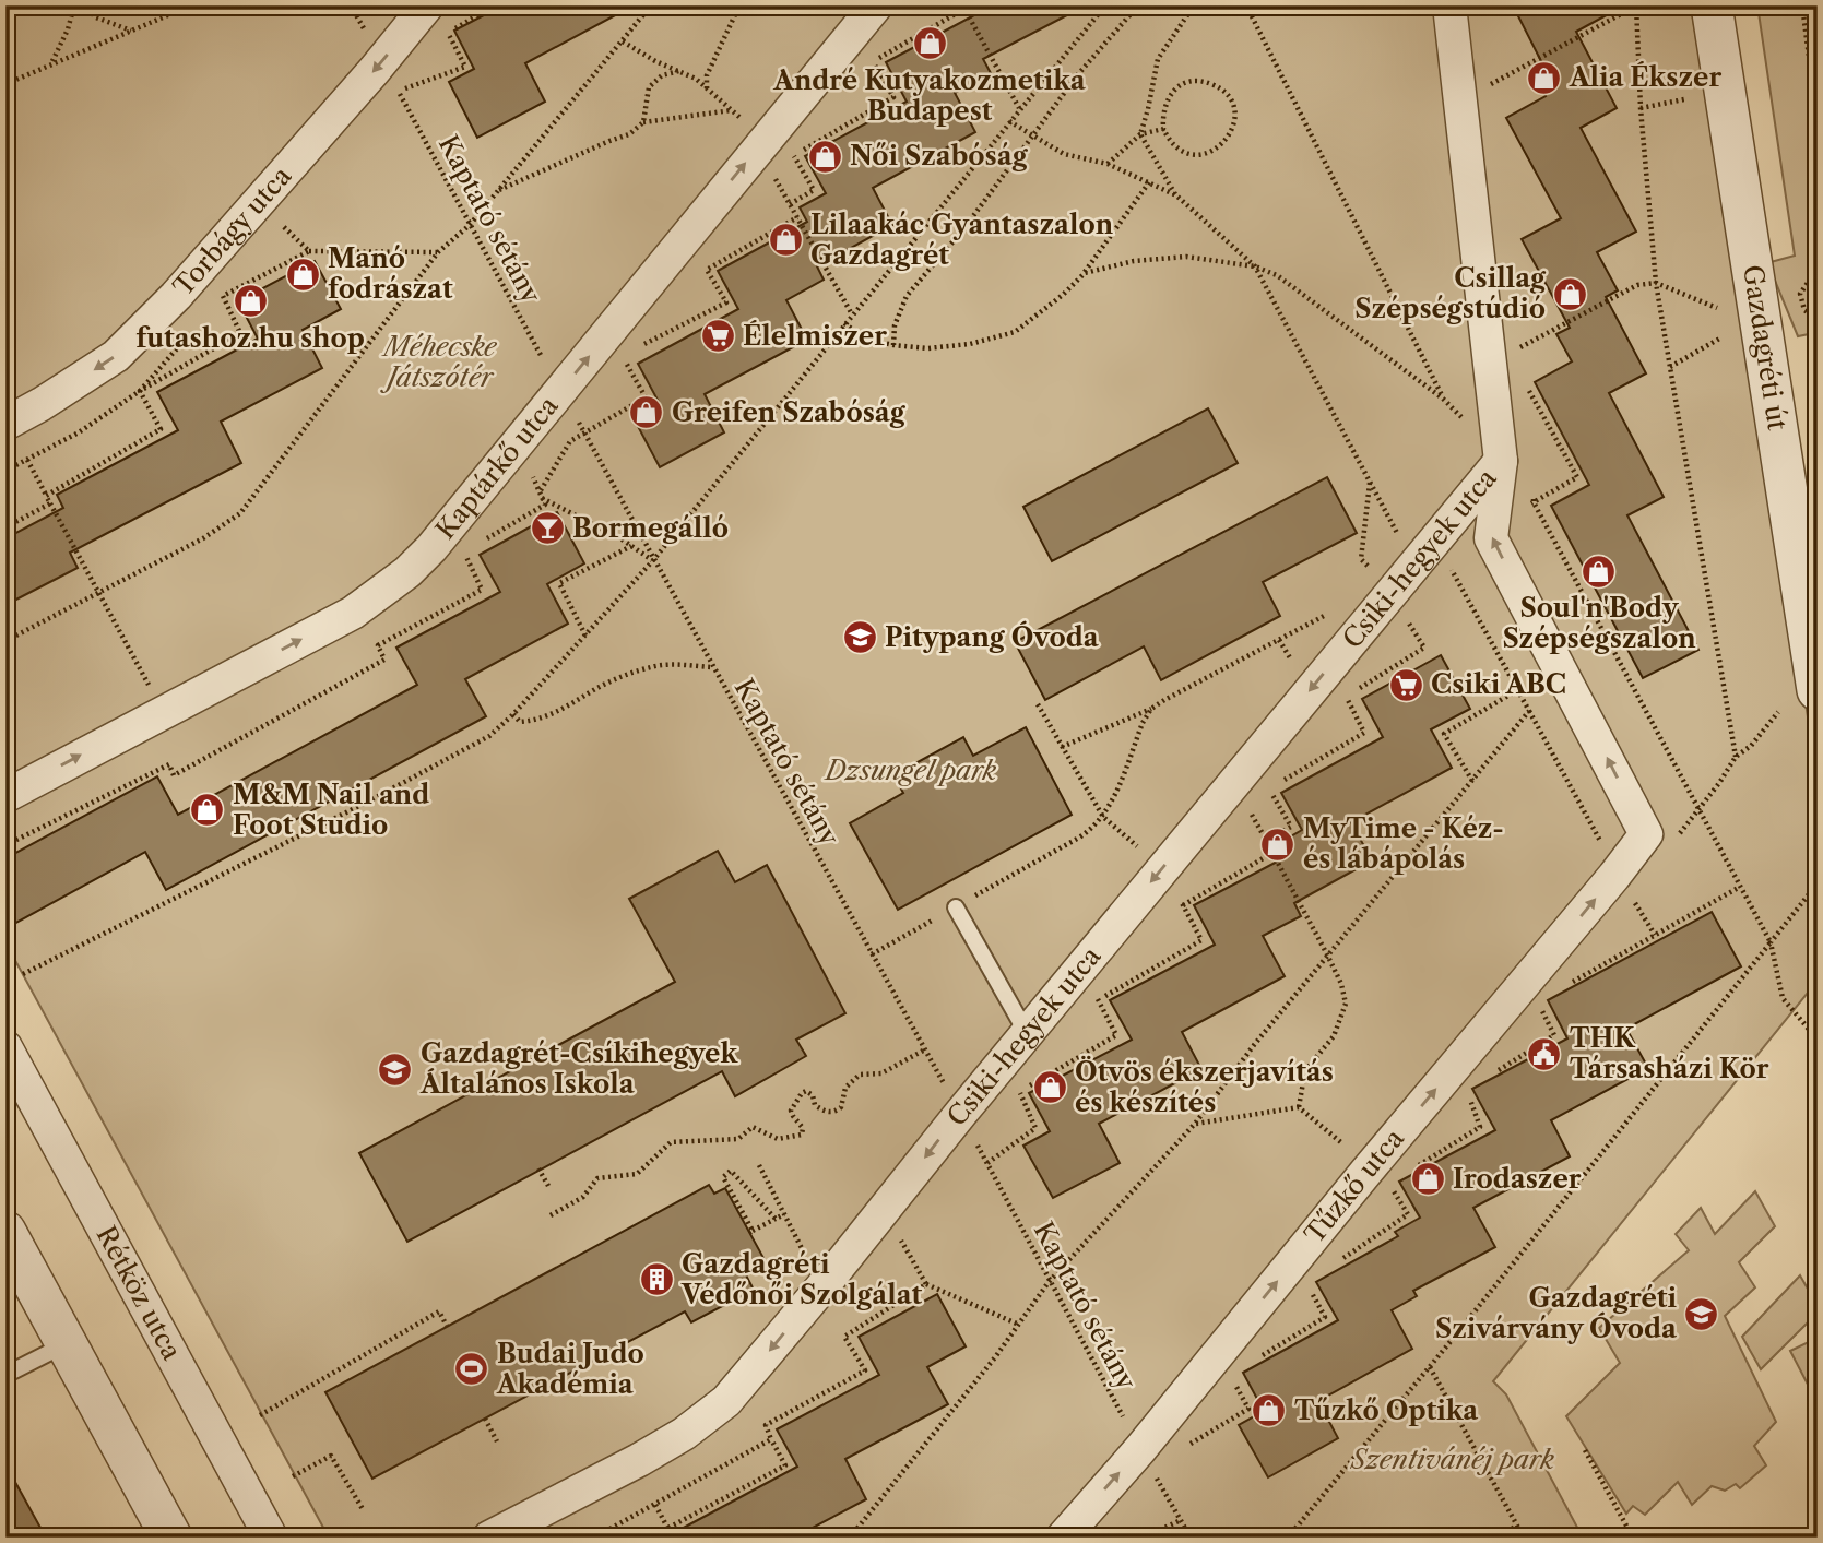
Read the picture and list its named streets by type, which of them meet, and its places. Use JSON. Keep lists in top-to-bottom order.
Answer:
{
  "streets": {
    "street": [
      "Torbágy utca",
      "Gazdagréti út",
      "Kaptárkő utca",
      "Csiki-hegyek utca",
      "Tűzkő utca",
      "Rétköz utca"
    ],
    "path": ["Kaptató sétány"]
  },
  "crossings": [
    ["Kaptató sétány", "Kaptárkő utca"],
    ["Kaptató sétány", "Csiki-hegyek utca"],
    ["Kaptató sétány", "Tűzkő utca"],
    ["Csiki-hegyek utca", "Tűzkő utca"]
  ],
  "one_way": ["Torbágy utca", "Kaptárkő utca", "Tűzkő utca"],
  "parks": ["Méhecske Játszótér", "Dzsungel park", "Szentivánéj park"],
  "places": {
    "shop": [
      "André Kutyakozmetika Budapest",
      "Alia Ékszer",
      "Női Szabóság",
      "Lilaakác Gyantaszalon Gazdagrét",
      "Manó fodrászat",
      "Csillag Szépségstúdió",
      "futashoz.hu shop",
      "Greifen Szabóság",
      "Soul'n'Body Szépségszalon",
      "M&M Nail and Foot Studio",
      "MyTime - Kéz- és lábápolás",
      "Ötvös ékszerjavítás és készítés",
      "Irodaszer",
      "Tűzkő Optika"
    ],
    "supermarket": ["Élelmiszer", "Csiki ABC"],
    "bar": ["Bormegálló"],
    "school or university": ["Pitypang Óvoda", "Gazdagrét-Csíkihegyek Általános Iskola", "Gazdagréti Szivárvány Óvoda"],
    "public building": ["THK Társasházi Kör"],
    "building": ["Gazdagréti Védőnői Szolgálat"],
    "sports": ["Budai Judo Akadémia"]
  }
}
